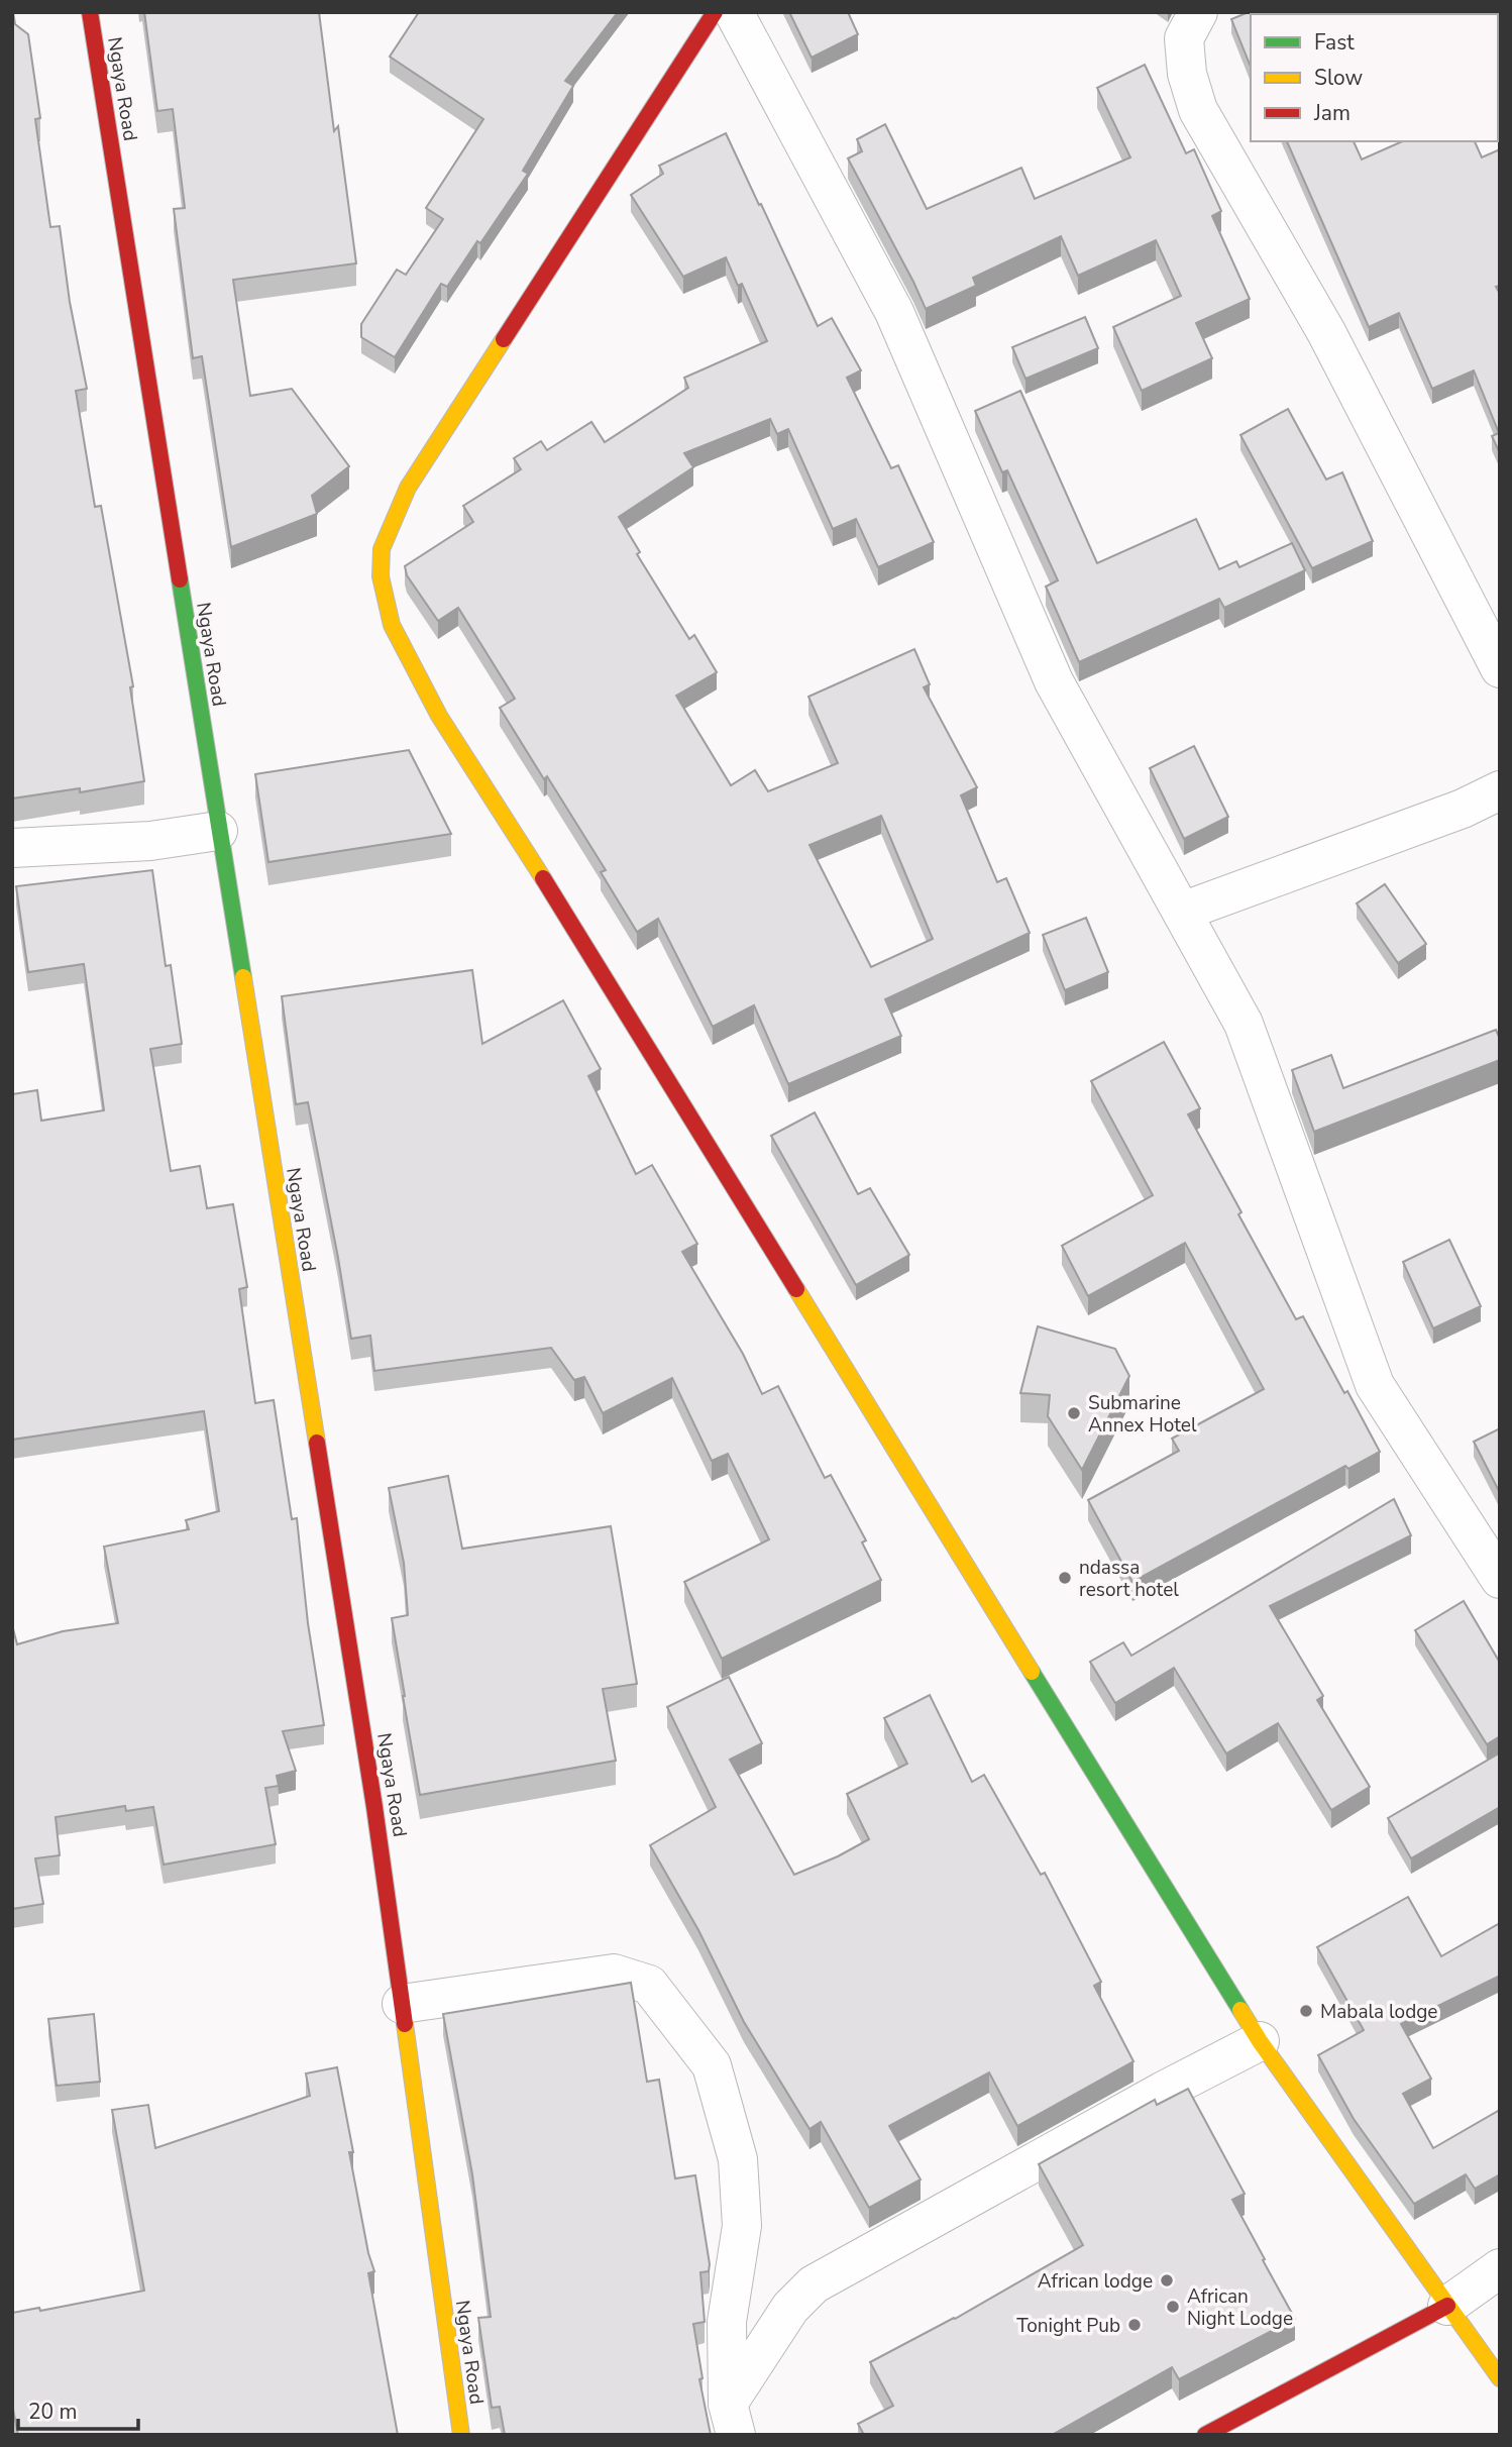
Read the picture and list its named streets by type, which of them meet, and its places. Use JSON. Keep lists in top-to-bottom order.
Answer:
{
  "streets": {
    "street": ["Ngaya Road"]
  },
  "places": [
    "Submarine Annex Hotel",
    "ndassa resort hotel",
    "Mabala lodge",
    "African lodge",
    "African Night Lodge",
    "Tonight Pub"
  ],
  "legend": ["Fast", "Slow", "Jam"],
  "scale_bar": "20 m"
}
